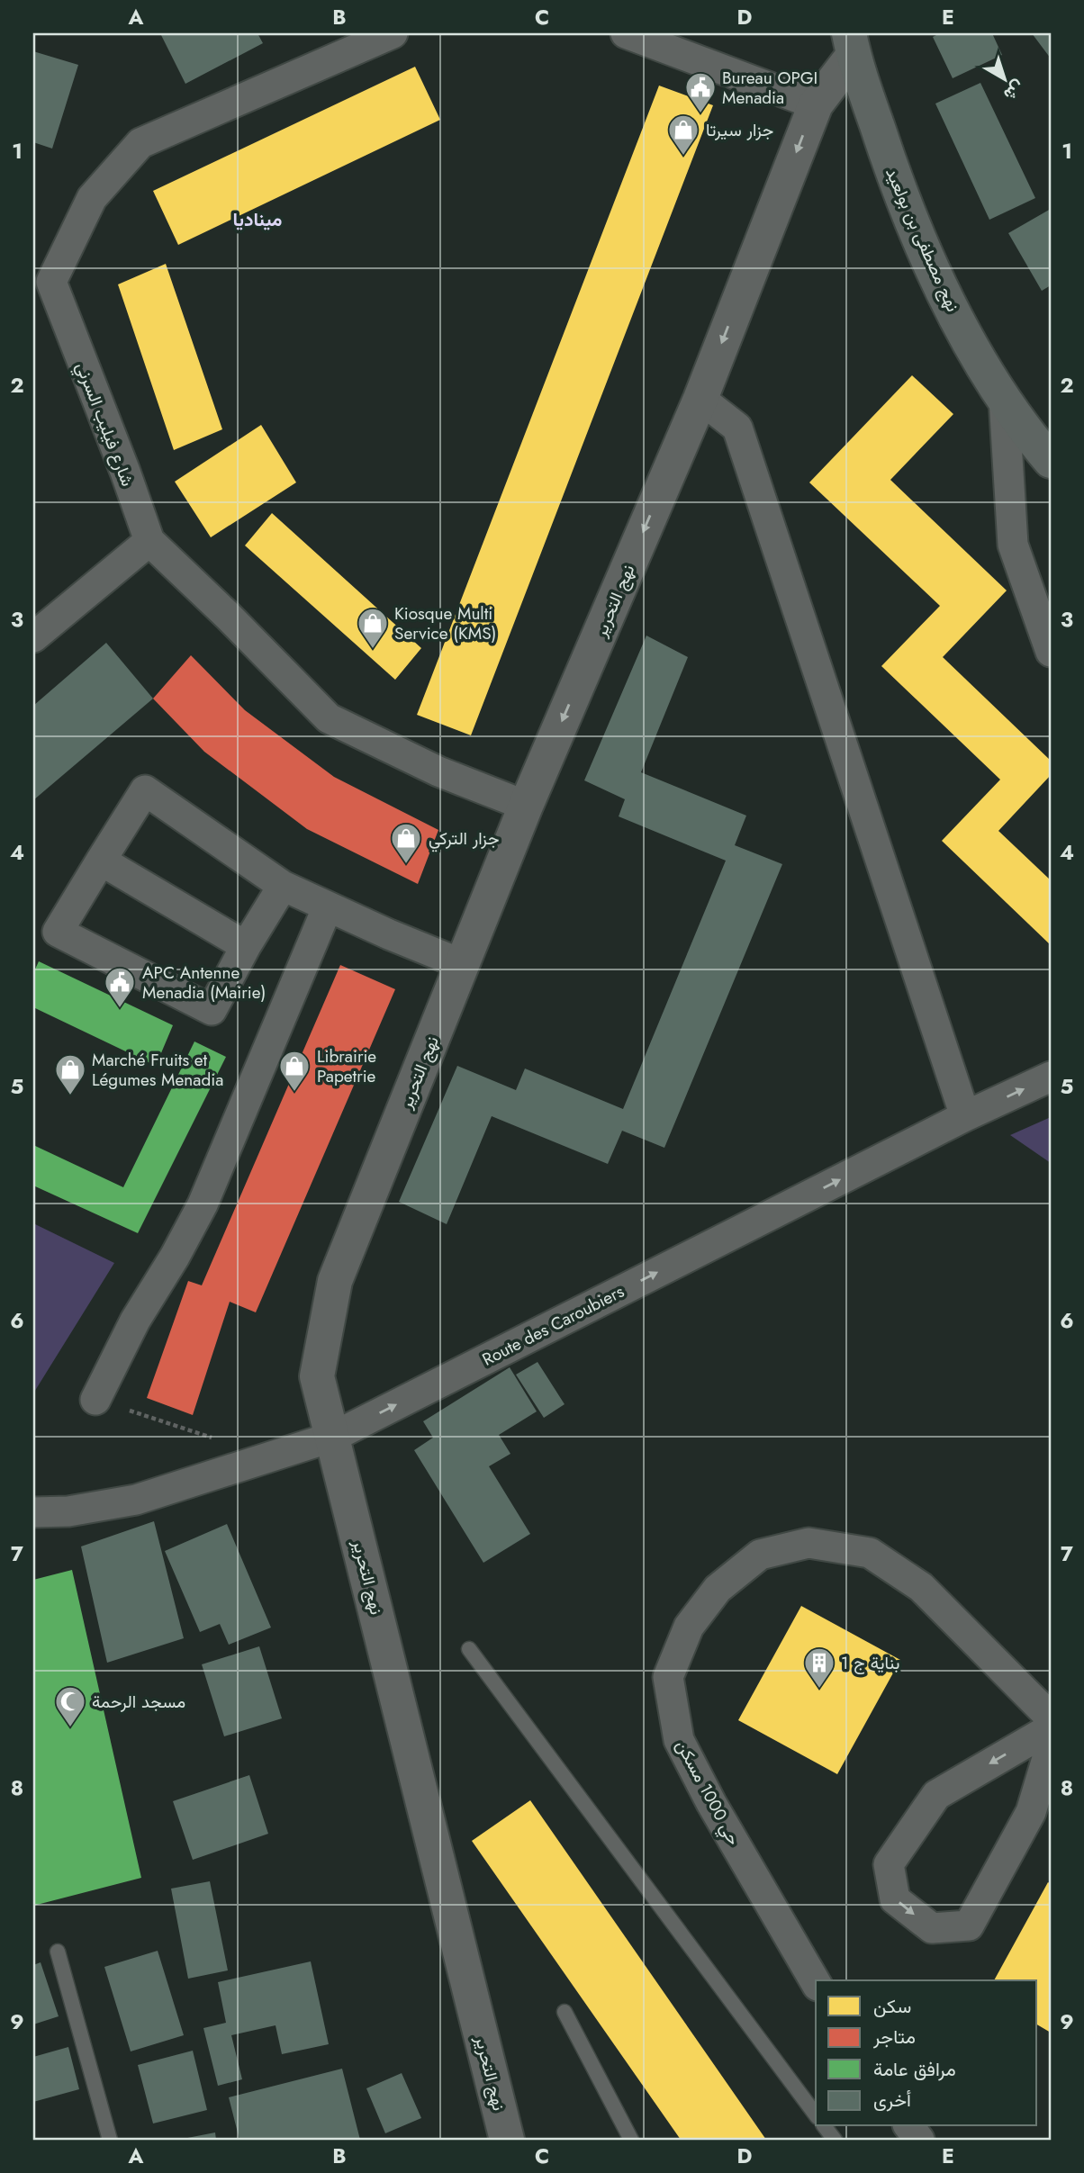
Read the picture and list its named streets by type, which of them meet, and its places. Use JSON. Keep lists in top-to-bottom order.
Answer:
{
  "streets": {
    "main road": ["نهج مصطفى بن بولعيد"],
    "street": [
      "شارع فيليب السرني",
      "نهج التحرير",
      "Route des Caroubiers",
      "حي 1000 مسكن"
    ]
  },
  "crossings": [
    ["نهج مصطفى بن بولعيد", "نهج التحرير"],
    ["شارع فيليب السرني", "نهج التحرير"],
    ["نهج التحرير", "Route des Caroubiers"]
  ],
  "one_way": ["Route des Caroubiers"],
  "districts": ["ميناديا"],
  "places": {
    "public building": ["Bureau OPGI Menadia", "APC Antenne Menadia (Mairie)"],
    "shop": [
      "جزار سيرتا",
      "Kiosque Multi Service (KMS)",
      "جزار التركي",
      "Librairie Papetrie",
      "Marché Fruits et Légumes Menadia"
    ],
    "building": ["بناية ج 1"],
    "mosque": ["مسجد الرحمة"]
  },
  "legend": [
    "سكن",
    "متاجر",
    "مرافق عامة",
    "أخرى"
  ],
  "north": "bottom right",
  "grid": {
    "columns": [
      "A",
      "B",
      "C",
      "D",
      "E"
    ],
    "rows": [
      "1",
      "2",
      "3",
      "4",
      "5",
      "6",
      "7",
      "8",
      "9"
    ]
  }
}
